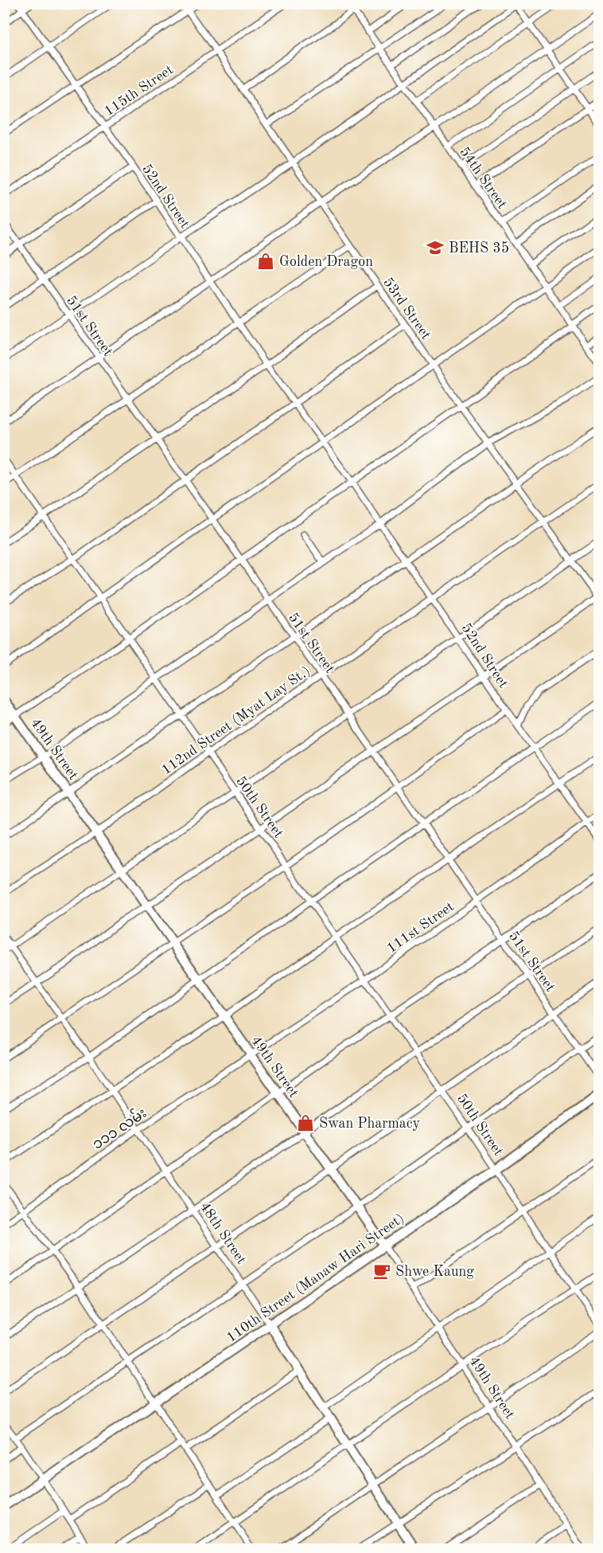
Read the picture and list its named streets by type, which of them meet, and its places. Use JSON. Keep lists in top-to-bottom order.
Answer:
{
  "streets": {
    "main road": ["49th Street", "48th Street", "110th Street (Manaw Hari Street)"],
    "street": [
      "115th Street",
      "54th Street",
      "52nd Street",
      "53rd Street",
      "51st Street",
      "112nd Street (Myat Lay St.)",
      "50th Street",
      "111st Street",
      "၁၁၁ လမ်း"
    ]
  },
  "crossings": [
    ["115th Street", "52nd Street"],
    ["115th Street", "53rd Street"],
    ["52nd Street", "112nd Street (Myat Lay St.)"],
    ["52nd Street", "111st Street"],
    ["53rd Street", "112nd Street (Myat Lay St.)"],
    ["51st Street", "112nd Street (Myat Lay St.)"],
    ["51st Street", "111st Street"],
    ["112nd Street (Myat Lay St.)", "49th Street"],
    ["112nd Street (Myat Lay St.)", "50th Street"],
    ["49th Street", "111st Street"],
    ["49th Street", "၁၁၁ လမ်း"],
    ["49th Street", "110th Street (Manaw Hari Street)"],
    ["50th Street", "111st Street"],
    ["50th Street", "110th Street (Manaw Hari Street)"],
    ["111st Street", "၁၁၁ လမ်း"],
    ["၁၁၁ လမ်း", "48th Street"],
    ["48th Street", "110th Street (Manaw Hari Street)"]
  ],
  "places": {
    "school or university": ["BEHS 35"],
    "shop": ["Golden Dragon", "Swan Pharmacy"],
    "cafe": ["Shwe Kaung"]
  }
}
